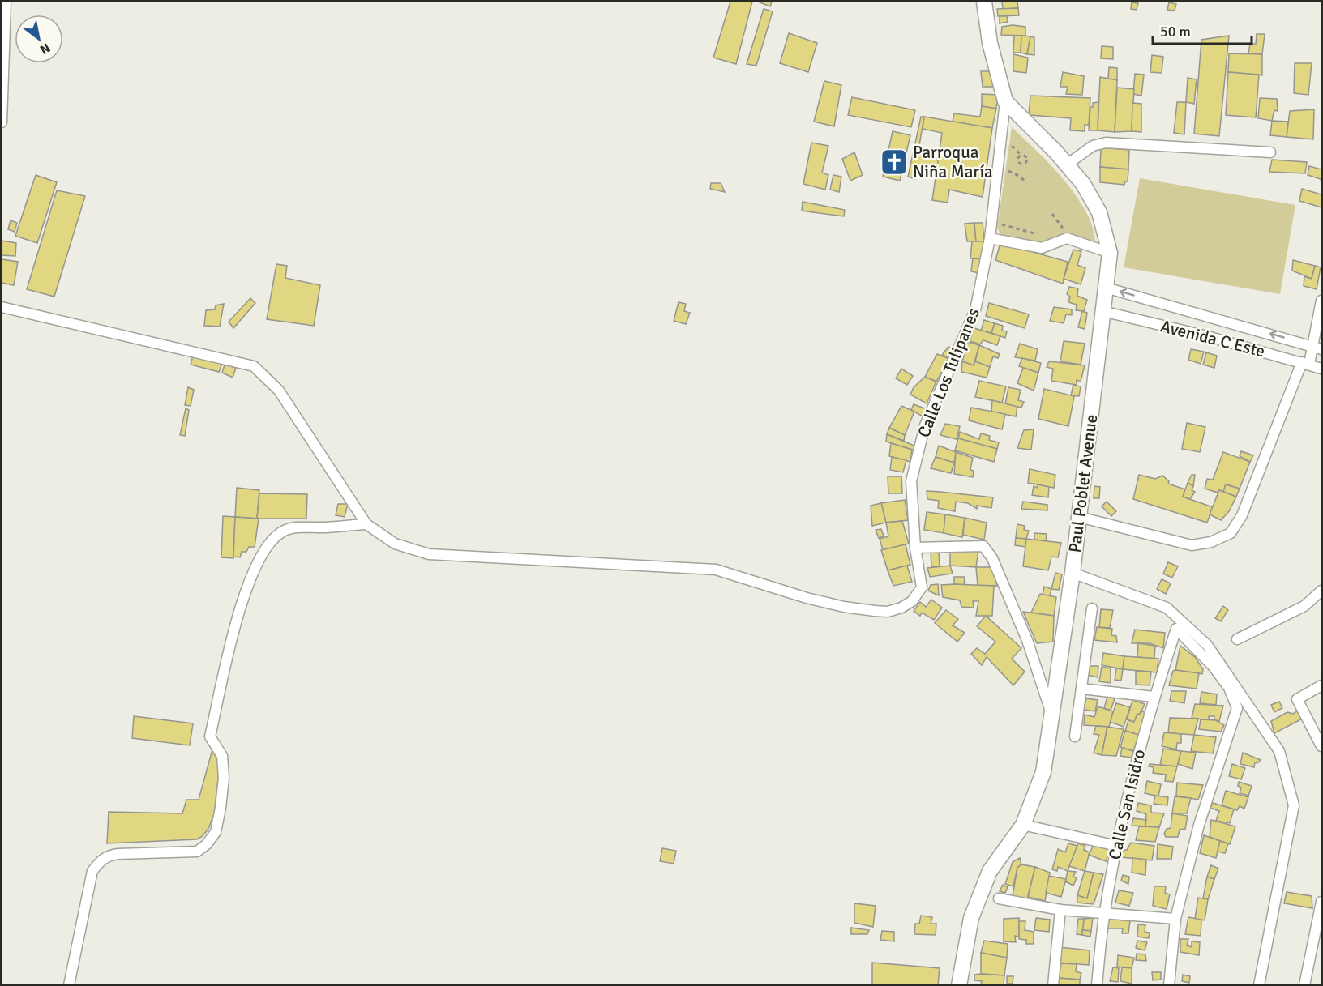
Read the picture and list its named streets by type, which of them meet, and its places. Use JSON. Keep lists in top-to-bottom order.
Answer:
{
  "streets": {
    "main road": ["Paul Poblet Avenue"],
    "street": ["Avenida C Este", "Calle Los Tulipanes", "Calle San Isidro"]
  },
  "crossings": [
    ["Avenida C Este", "Paul Poblet Avenue"],
    ["Calle Los Tulipanes", "Paul Poblet Avenue"]
  ],
  "places": {
    "church": ["Parroqua Niña María"]
  },
  "scale_bar": "50 m",
  "north": "bottom right"
}
